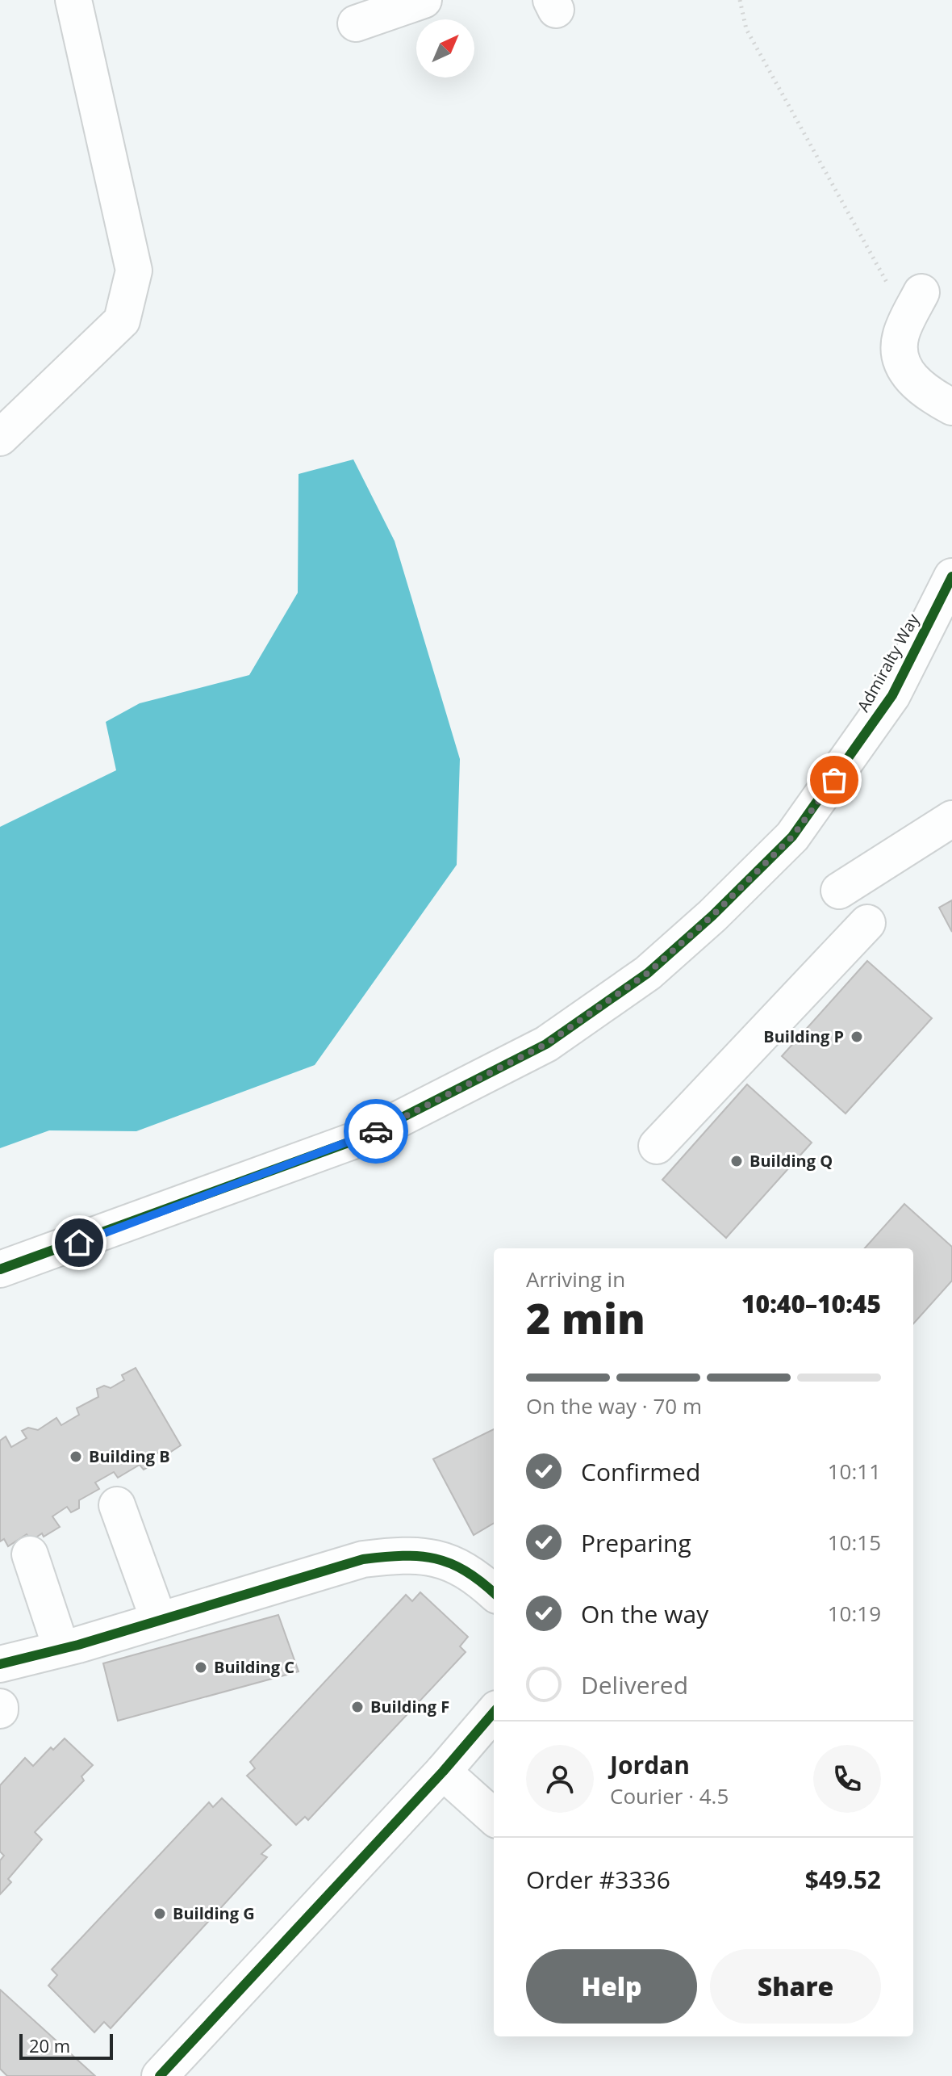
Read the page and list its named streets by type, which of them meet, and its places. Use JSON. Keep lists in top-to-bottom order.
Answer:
{
  "streets": {
    "street": ["Admiralty Way"]
  },
  "places": [
    "Building P",
    "Building Q",
    "Building B",
    "Building C",
    "Building F",
    "Building G"
  ],
  "scale_bar": "20 m",
  "north": "top right",
  "page": {
    "heading": ["2 min", "Arriving in", "10:40–10:45"],
    "panel": [
      "Jordan",
      "Courier · 4.5",
      "Order #3336",
      "$49.52"
    ],
    "bar": "On the way · 70 m",
    "list": [
      ["Confirmed", "10:11"],
      ["Preparing", "10:15"],
      ["On the way", "10:19"],
      "Delivered"
    ],
    "buttons": ["Help", "Share"],
    "scale": "20 m"
  }
}
